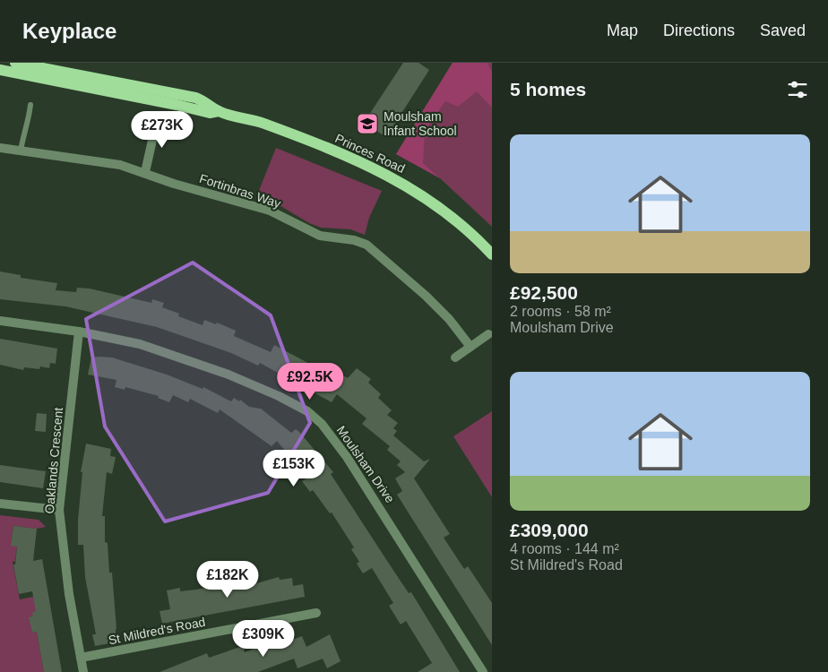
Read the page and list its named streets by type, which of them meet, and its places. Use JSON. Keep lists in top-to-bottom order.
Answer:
{
  "streets": {
    "main road": ["Princes Road"],
    "street": [
      "Fortinbras Way",
      "Oaklands Crescent",
      "Moulsham Drive",
      "St Mildred's Road"
    ]
  },
  "crossings": [
    ["Oaklands Crescent", "Moulsham Drive"],
    ["Oaklands Crescent", "St Mildred's Road"]
  ],
  "places": {
    "school or university": ["Moulsham Infant School"]
  },
  "page": {
    "header": "Keyplace",
    "nav": ["Map", "Directions", "Saved"],
    "heading": "5 homes",
    "price": [
      "£273K",
      "£92.5K",
      "£153K",
      "£182K",
      "£309K"
    ],
    "list": [
      {
        "name": "£92,500",
        "note": "2 rooms · 58 m² · Moulsham Drive"
      },
      {
        "name": "£309,000",
        "note": "4 rooms · 144 m² · St Mildred's Road"
      }
    ]
  }
}
